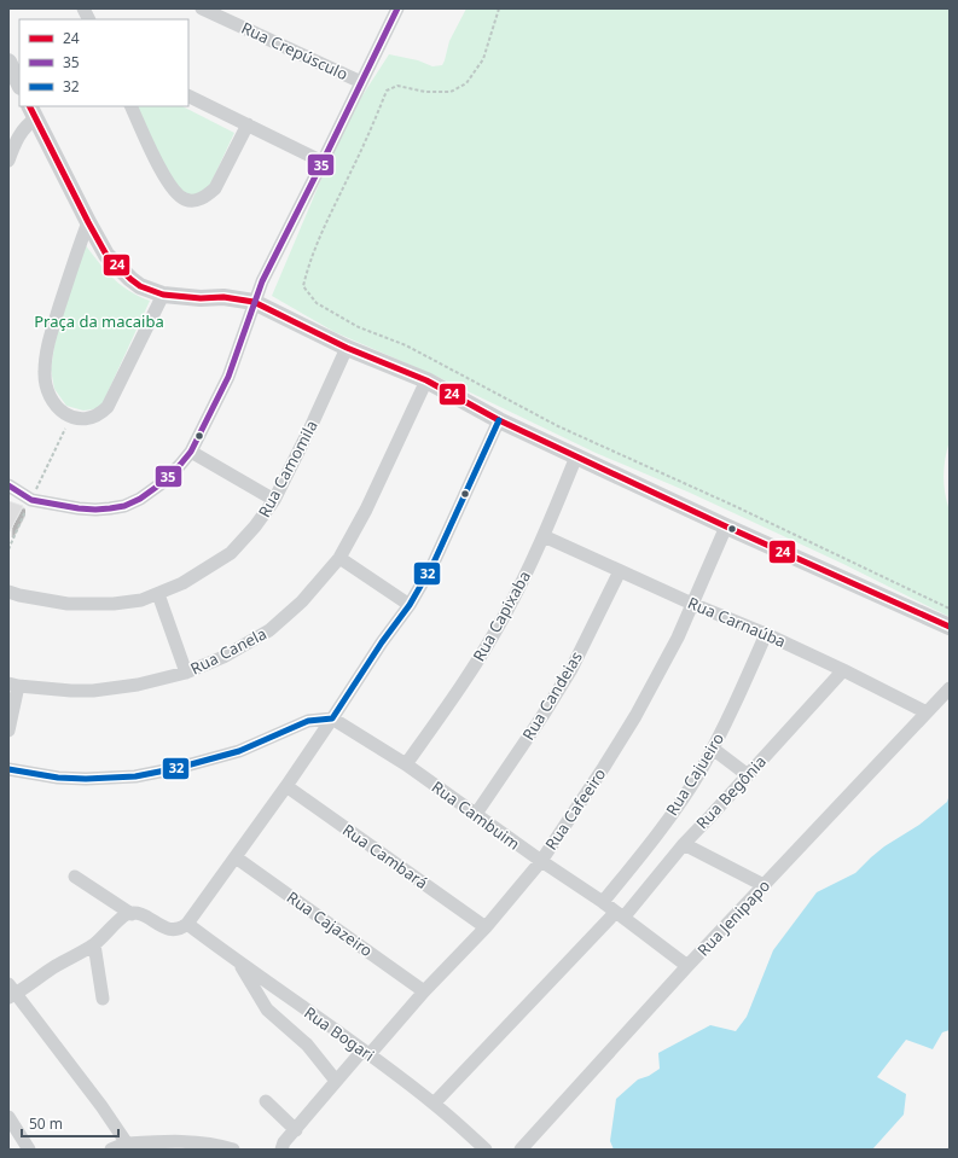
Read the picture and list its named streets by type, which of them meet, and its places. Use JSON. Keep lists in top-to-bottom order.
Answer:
{
  "streets": {
    "street": [
      "Rua Crepúsculo",
      "Rua Camomila",
      "Rua Capixaba",
      "Rua Carnaúba",
      "Rua Canela",
      "Rua Candeias",
      "Rua Cajueiro",
      "Rua Begônia",
      "Rua Cafeeiro",
      "Rua Cambuim",
      "Rua Cambará",
      "Rua Jenipapo",
      "Rua Cajazeiro",
      "Rua Bogari"
    ]
  },
  "crossings": [
    ["Rua Capixaba", "Rua Carnaúba"],
    ["Rua Capixaba", "Rua Cambuim"],
    ["Rua Carnaúba", "Rua Candeias"],
    ["Rua Carnaúba", "Rua Cajueiro"],
    ["Rua Carnaúba", "Rua Begônia"],
    ["Rua Carnaúba", "Rua Cafeeiro"],
    ["Rua Carnaúba", "Rua Jenipapo"],
    ["Rua Candeias", "Rua Cambuim"],
    ["Rua Cajueiro", "Rua Cambuim"],
    ["Rua Begônia", "Rua Cambuim"],
    ["Rua Cafeeiro", "Rua Cambuim"],
    ["Rua Cafeeiro", "Rua Cambará"],
    ["Rua Cafeeiro", "Rua Cajazeiro"],
    ["Rua Cafeeiro", "Rua Bogari"],
    ["Rua Cambuim", "Rua Jenipapo"]
  ],
  "parks": ["Praça da macaiba"],
  "lines": ["transit line 35", "transit line 24", "transit line 32"],
  "legend": ["24", "35", "32"],
  "scale_bar": "50 m"
}
